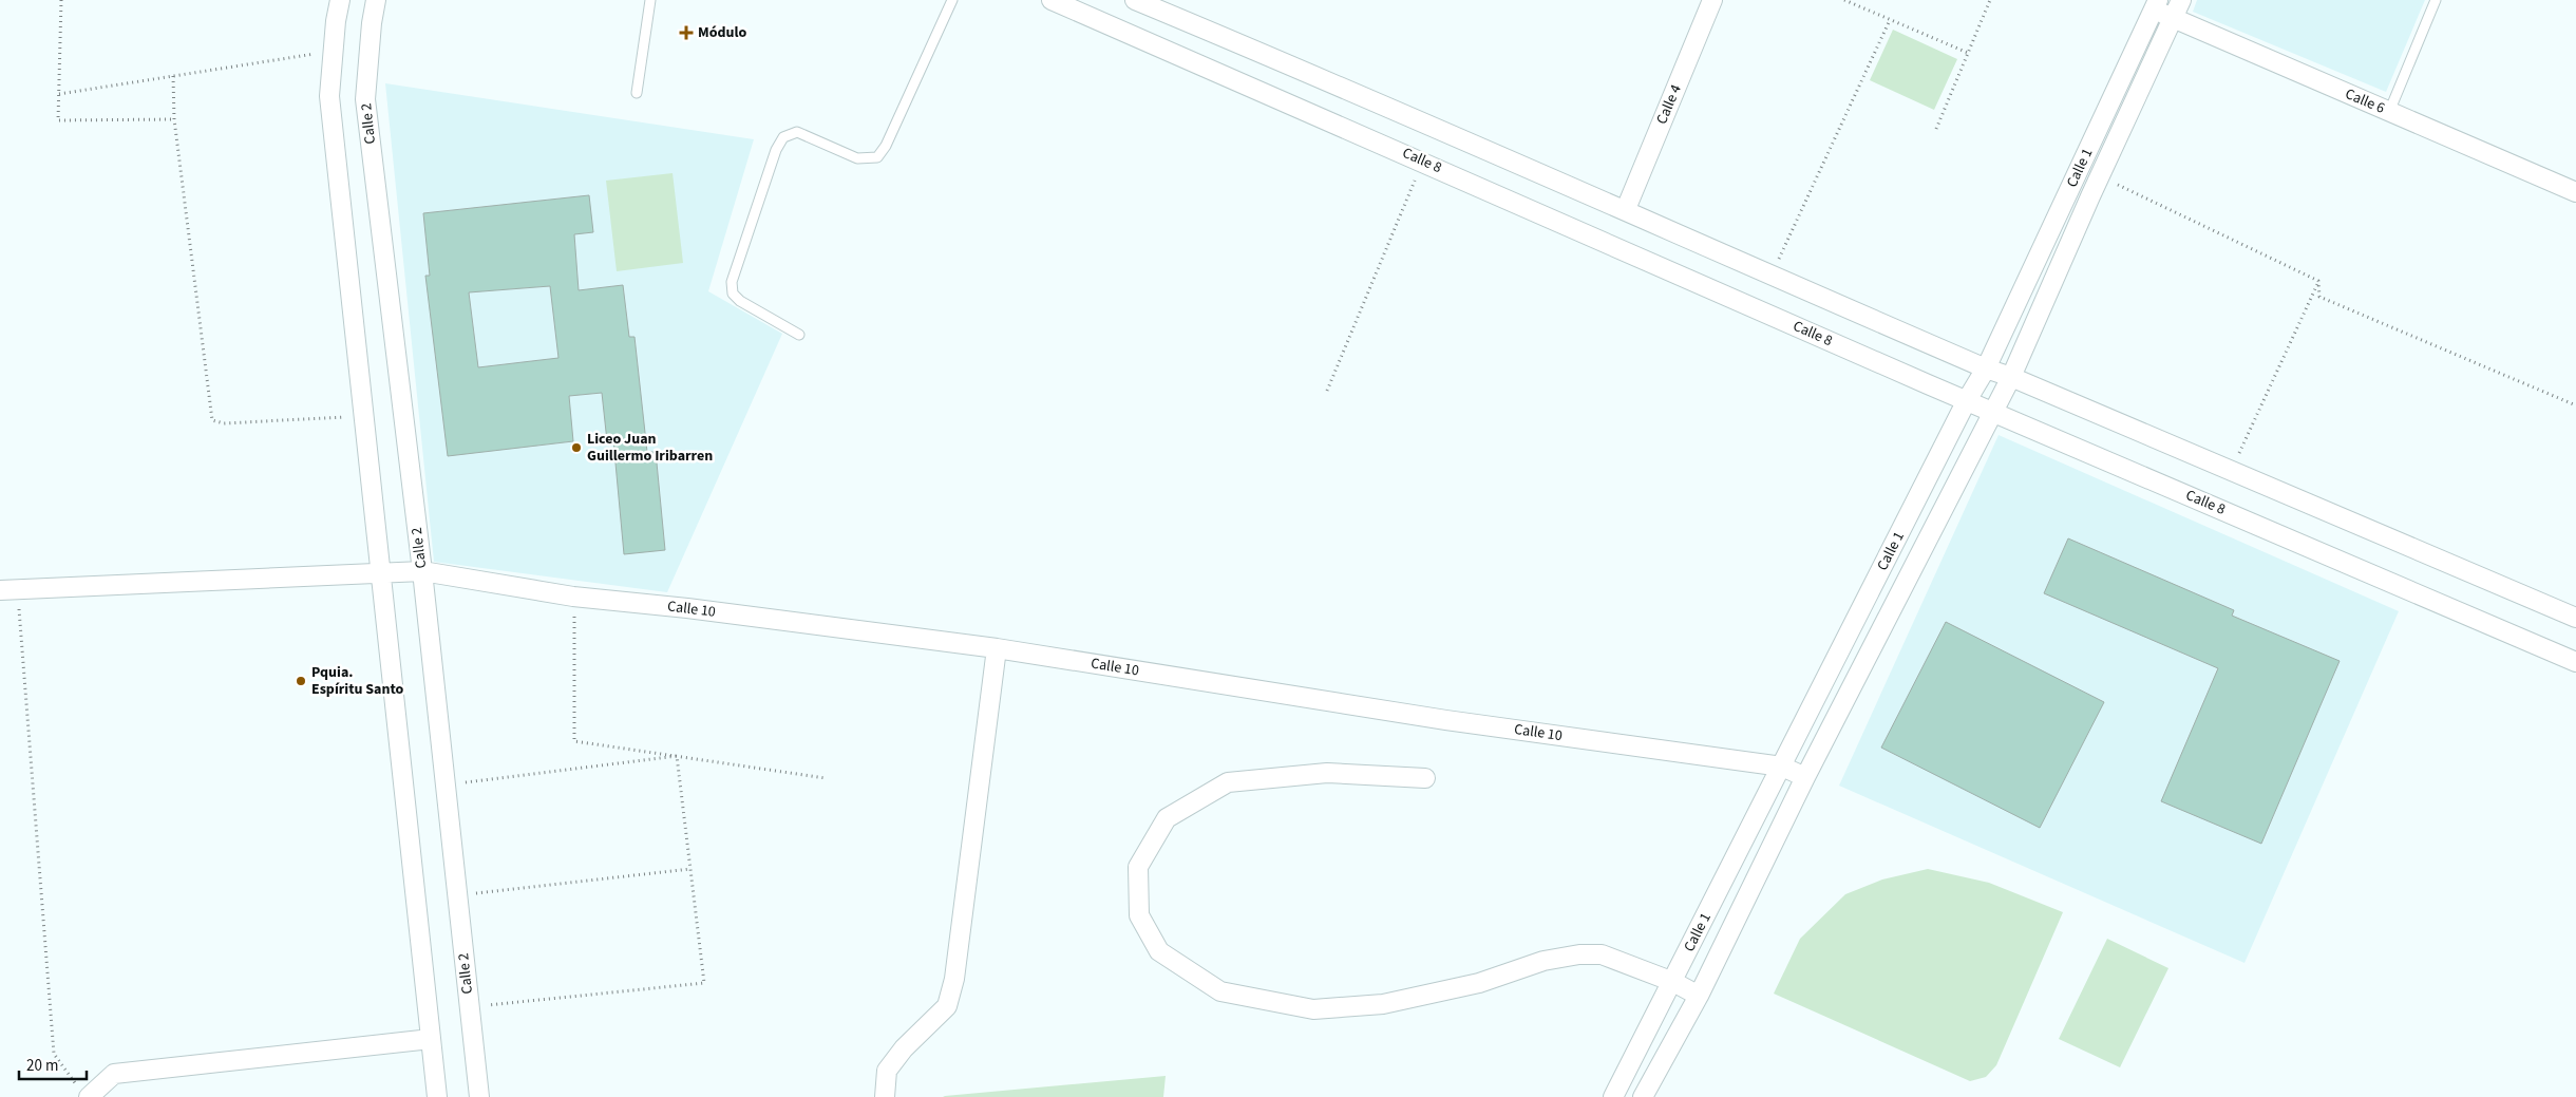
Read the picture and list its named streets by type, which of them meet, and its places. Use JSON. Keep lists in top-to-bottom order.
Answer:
{
  "streets": {
    "street": [
      "Calle 6",
      "Calle 4",
      "Calle 2",
      "Calle 8",
      "Calle 1",
      "Calle 10"
    ]
  },
  "crossings": [
    ["Calle 6", "Calle 1"],
    ["Calle 2", "Calle 10"],
    ["Calle 8", "Calle 1"],
    ["Calle 1", "Calle 10"]
  ],
  "places": {
    "health": ["Módulo"],
    "other": ["Liceo Juan Guillermo Iribarren", "Pquia. Espíritu Santo"]
  },
  "scale_bar": "20 m"
}
